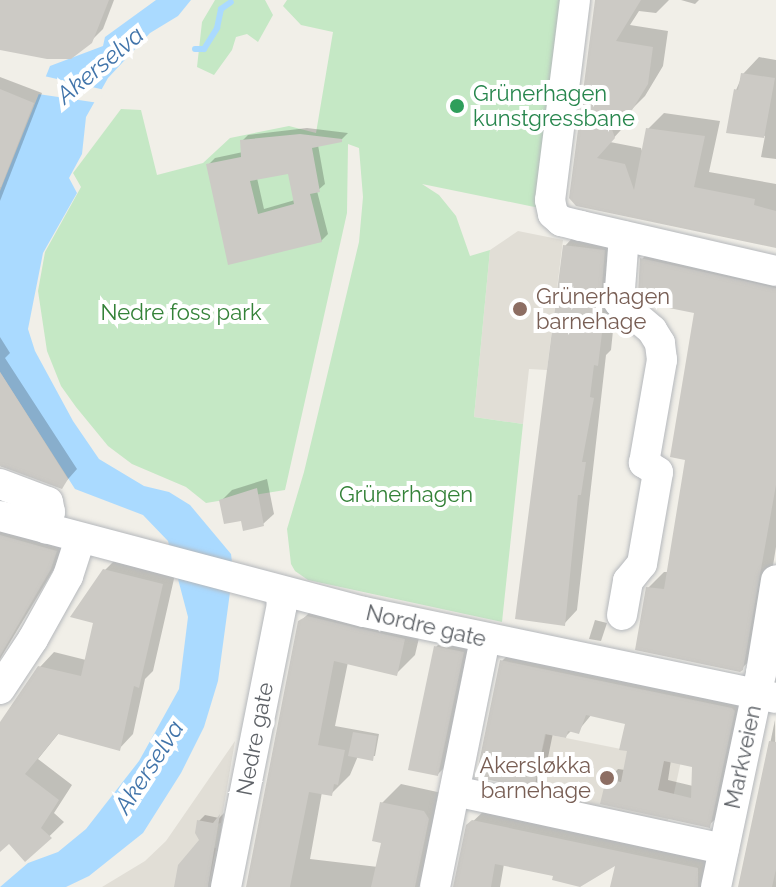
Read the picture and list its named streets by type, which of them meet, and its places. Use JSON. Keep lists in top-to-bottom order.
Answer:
{
  "streets": {
    "street": ["Nordre gate", "Nedre gate", "Markveien"]
  },
  "crossings": [
    ["Nordre gate", "Nedre gate"],
    ["Nordre gate", "Markveien"]
  ],
  "water": ["Akerselva"],
  "parks": ["Nedre foss park", "Grünerhagen"],
  "places": ["Grünerhagen kunstgressbane", "Grünerhagen barnehage", "Akersløkka barnehage"]
}
